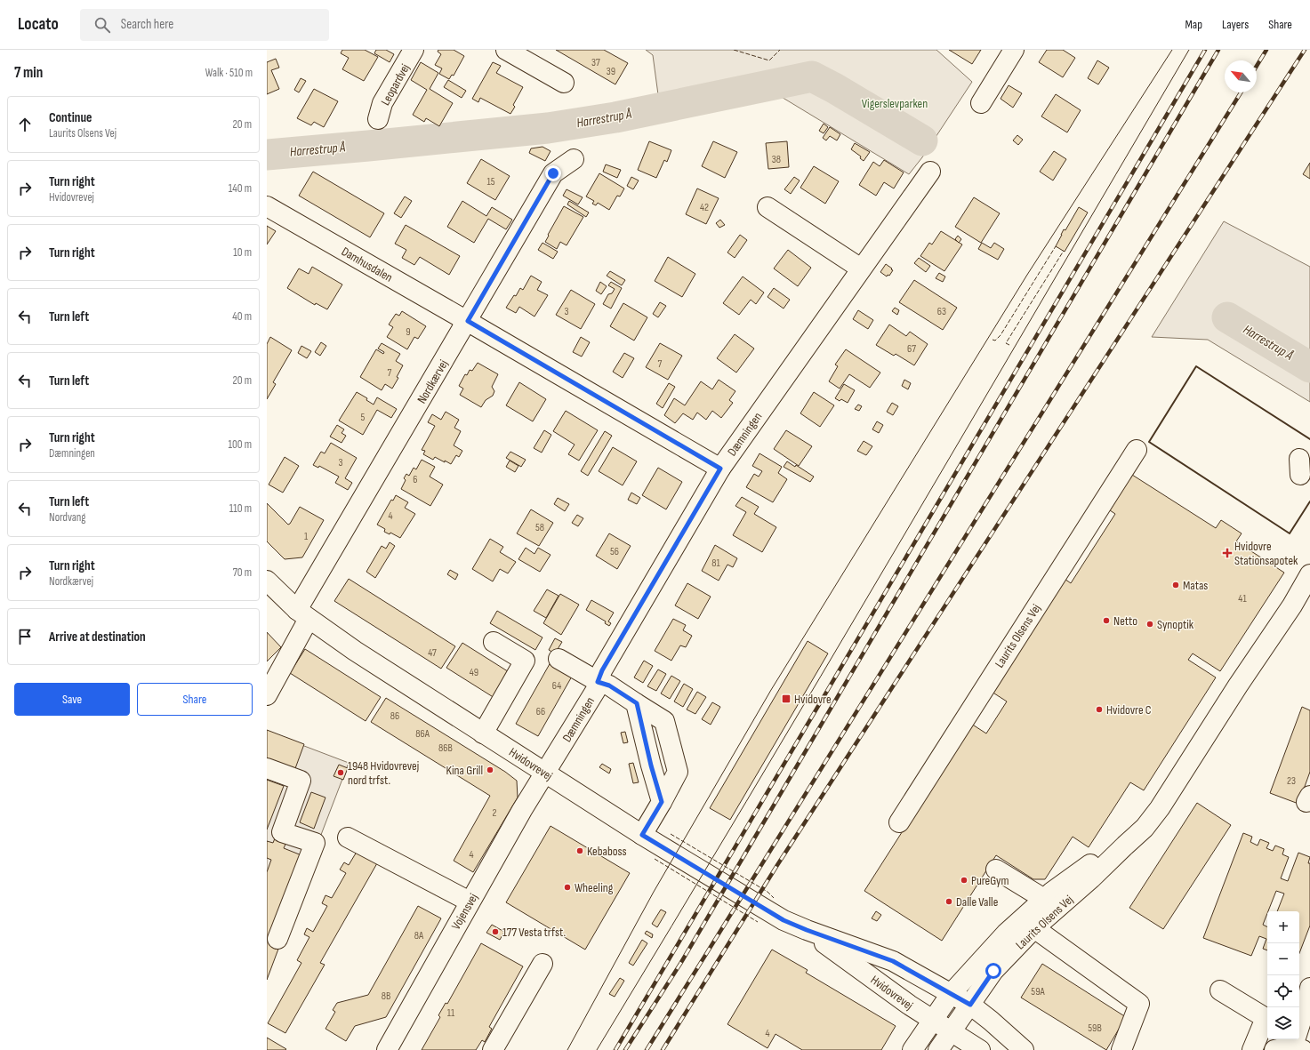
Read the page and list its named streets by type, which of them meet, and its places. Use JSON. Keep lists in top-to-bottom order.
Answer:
{
  "streets": {
    "street": [
      "Leopardvej",
      "Damhusdalen",
      "Nordkærvej",
      "Dæmningen",
      "Laurits Olsens Vej",
      "Hvidovrevej",
      "Vojensvej"
    ]
  },
  "crossings": [
    ["Damhusdalen", "Nordkærvej"],
    ["Damhusdalen", "Dæmningen"],
    ["Nordkærvej", "Hvidovrevej"],
    ["Dæmningen", "Hvidovrevej"],
    ["Dæmningen", "Vojensvej"],
    ["Laurits Olsens Vej", "Hvidovrevej"],
    ["Hvidovrevej", "Vojensvej"]
  ],
  "water": ["Harrestrup Å"],
  "parks": ["Vigerslevparken"],
  "places": {
    "health": ["Hvidovre Stationsapotek"],
    "other": [
      "Matas",
      "Netto",
      "Synoptik",
      "Hvidovre C",
      "Kina Grill",
      "1948 Hvidovrevej nord trfst.",
      "Kebaboss",
      "PureGym",
      "Wheeling",
      "Dalle Valle",
      "177 Vesta trfst."
    ],
    "transit": ["Hvidovre"]
  },
  "house_numbers": [
    "37",
    "39",
    "38",
    "15",
    "42",
    "3",
    "63",
    "9",
    "67",
    "7",
    "7",
    "5",
    "3",
    "6",
    "4",
    "58",
    "1",
    "56",
    "81",
    "41",
    "47",
    "49",
    "64",
    "66",
    "86",
    "86A",
    "86B",
    "23",
    "2",
    "4",
    "8A",
    "59A",
    "8B",
    "11",
    "59B",
    "4"
  ],
  "north": "top left",
  "page": {
    "header": "Locato",
    "search": "Search here",
    "nav": ["Map", "Layers", "Share"],
    "heading": ["7 min", "Walk · 510 m"],
    "list": [
      ["Continue", "Laurits Olsens Vej", "20 m"],
      ["Turn right", "Hvidovrevej", "140 m"],
      ["Turn right", "10 m"],
      ["Turn left", "40 m"],
      ["Turn left", "20 m"],
      ["Turn right", "Dæmningen", "100 m"],
      ["Turn left", "Nordvang", "110 m"],
      ["Turn right", "Nordkærvej", "70 m"],
      "Arrive at destination"
    ],
    "buttons": ["Save", "Share"],
    "map_buttons": ["+", "−"]
  }
}
